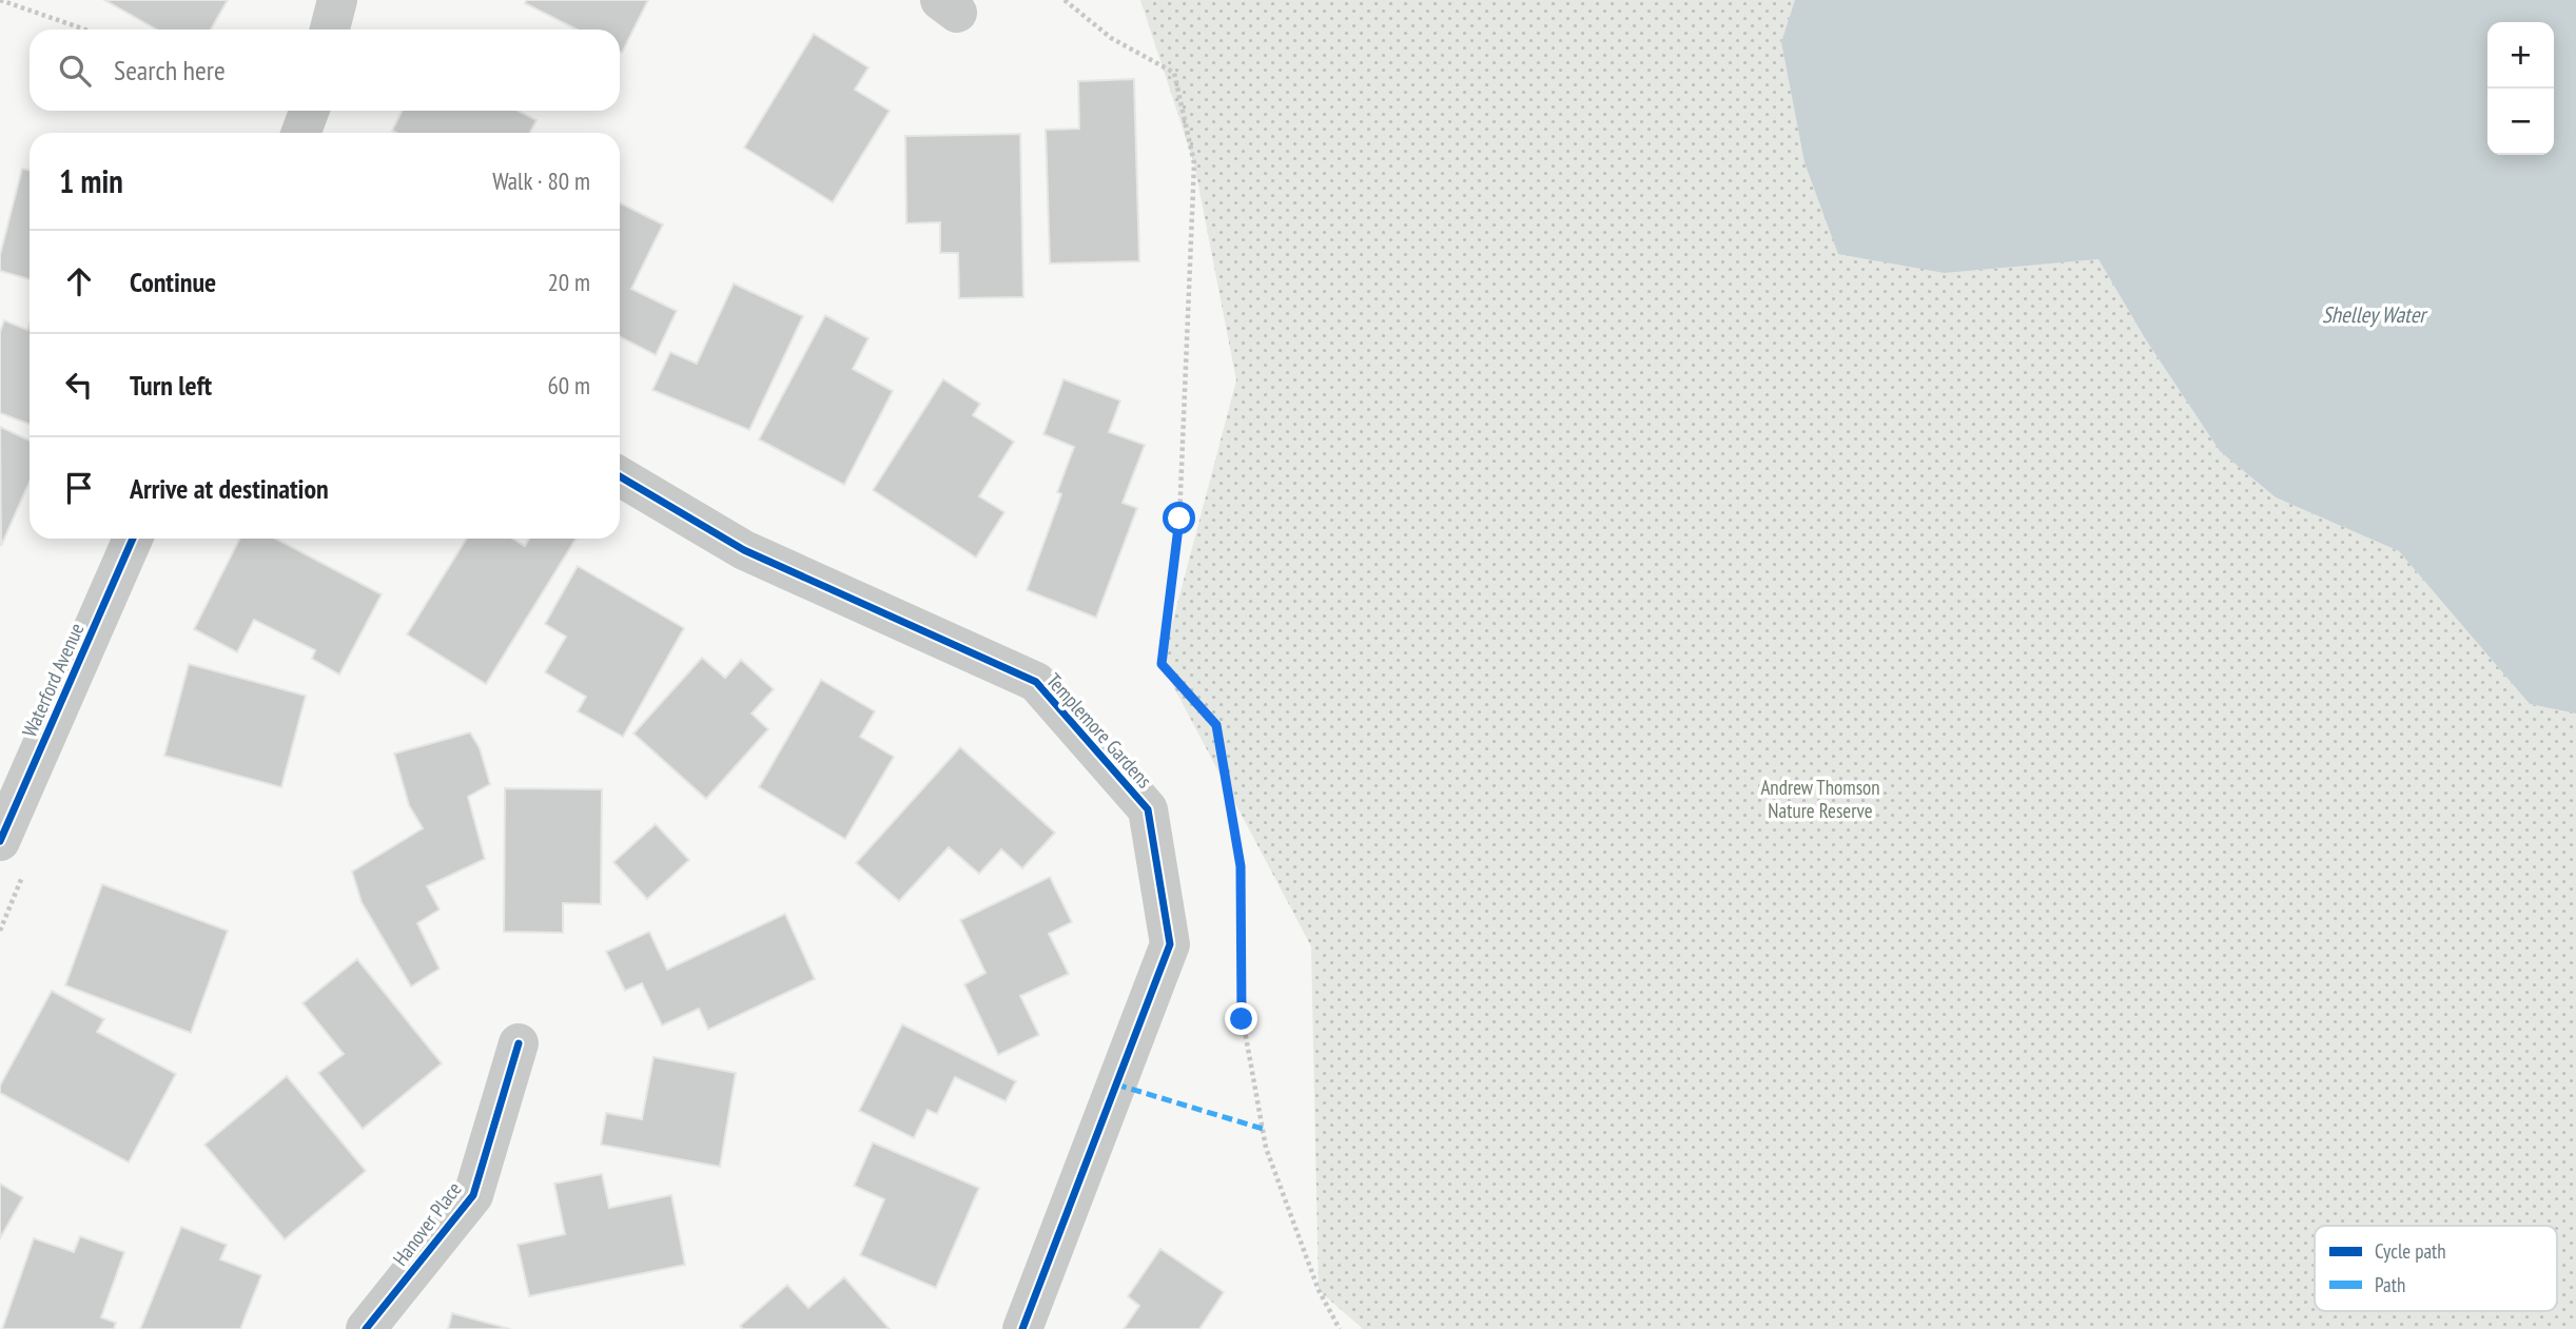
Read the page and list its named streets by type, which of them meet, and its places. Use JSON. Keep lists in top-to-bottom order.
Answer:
{
  "streets": {
    "street": ["Waterford Avenue", "Templemore Gardens", "Hanover Place"]
  },
  "water": ["Shelley Water"],
  "parks": ["Andrew Thomson Nature Reserve"],
  "legend": ["Cycle path", "Path"],
  "page": {
    "map_buttons": ["+", "−"],
    "search": "Search here",
    "heading": ["1 min", "Walk · 80 m"],
    "list": [
      ["Continue", "20 m"],
      ["Turn left", "60 m"],
      "Arrive at destination"
    ]
  }
}
